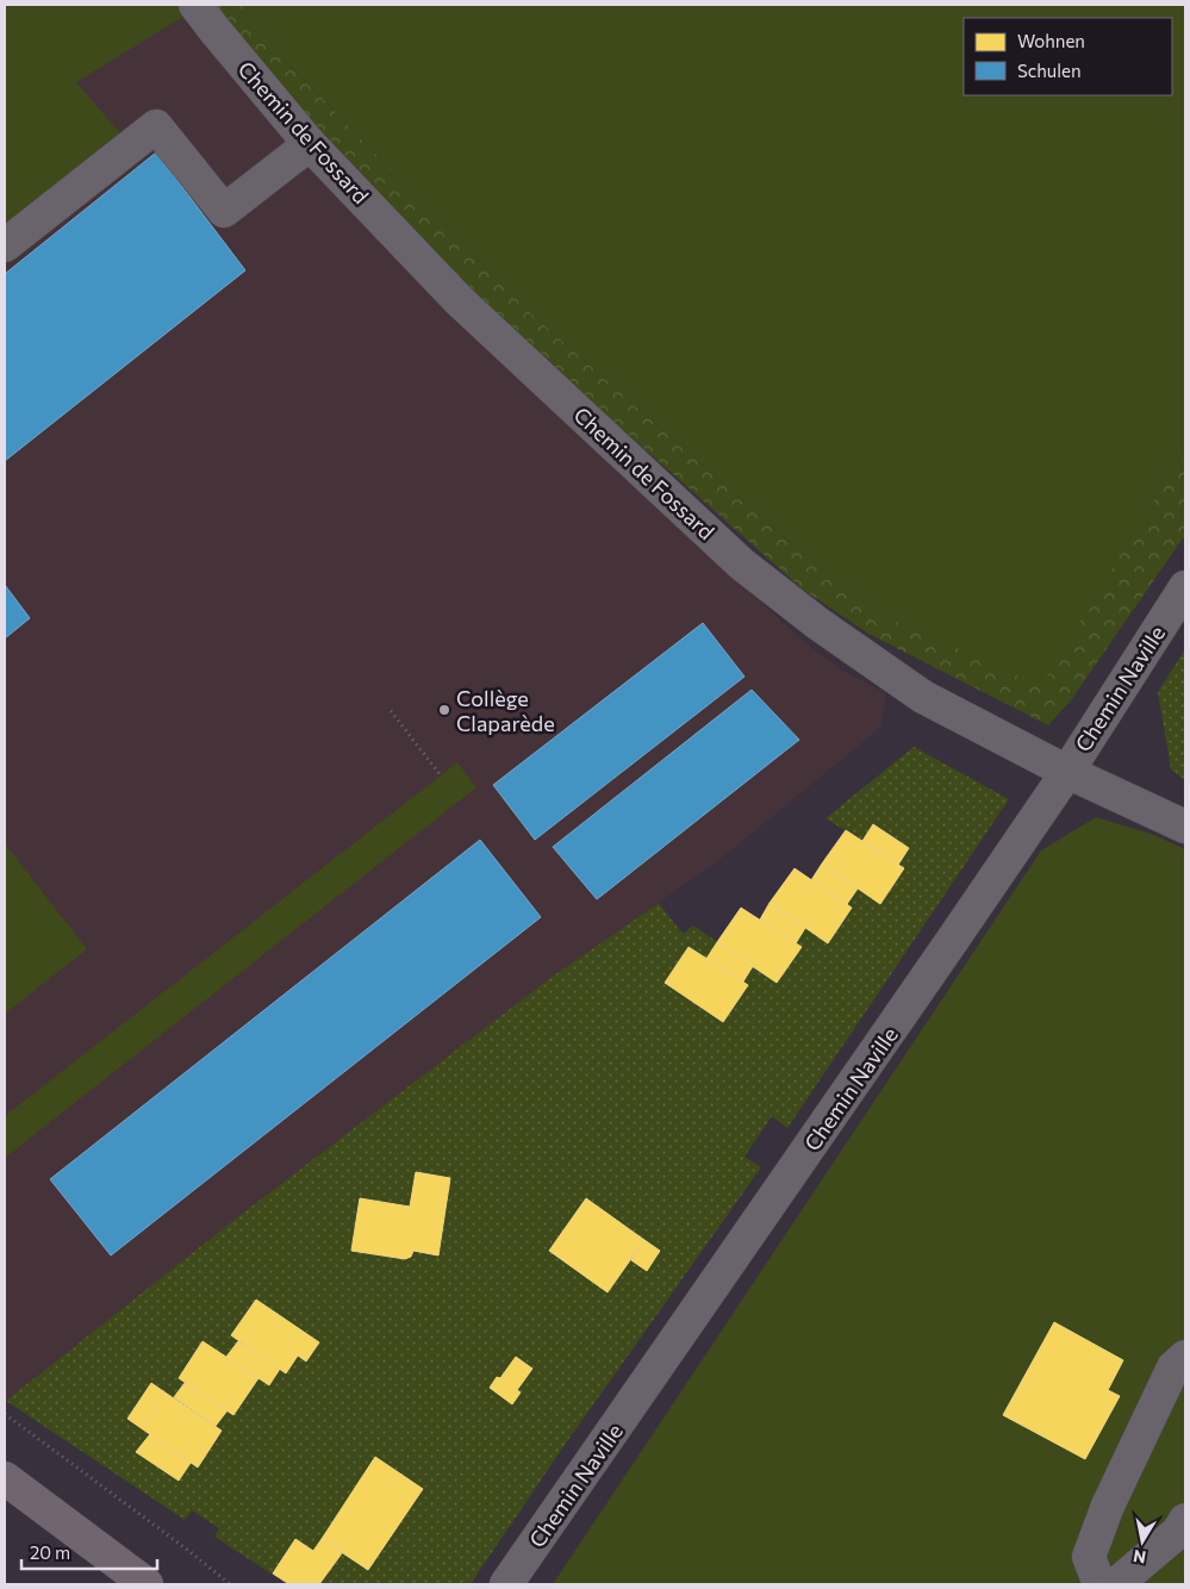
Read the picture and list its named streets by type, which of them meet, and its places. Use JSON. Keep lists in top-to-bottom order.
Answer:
{
  "streets": {
    "street": ["Chemin de Fossard", "Chemin Naville"]
  },
  "crossings": [
    ["Chemin de Fossard", "Chemin Naville"]
  ],
  "places": ["Collège Claparède"],
  "legend": ["Wohnen", "Schulen"],
  "scale_bar": "20 m",
  "north": "bottom"
}
